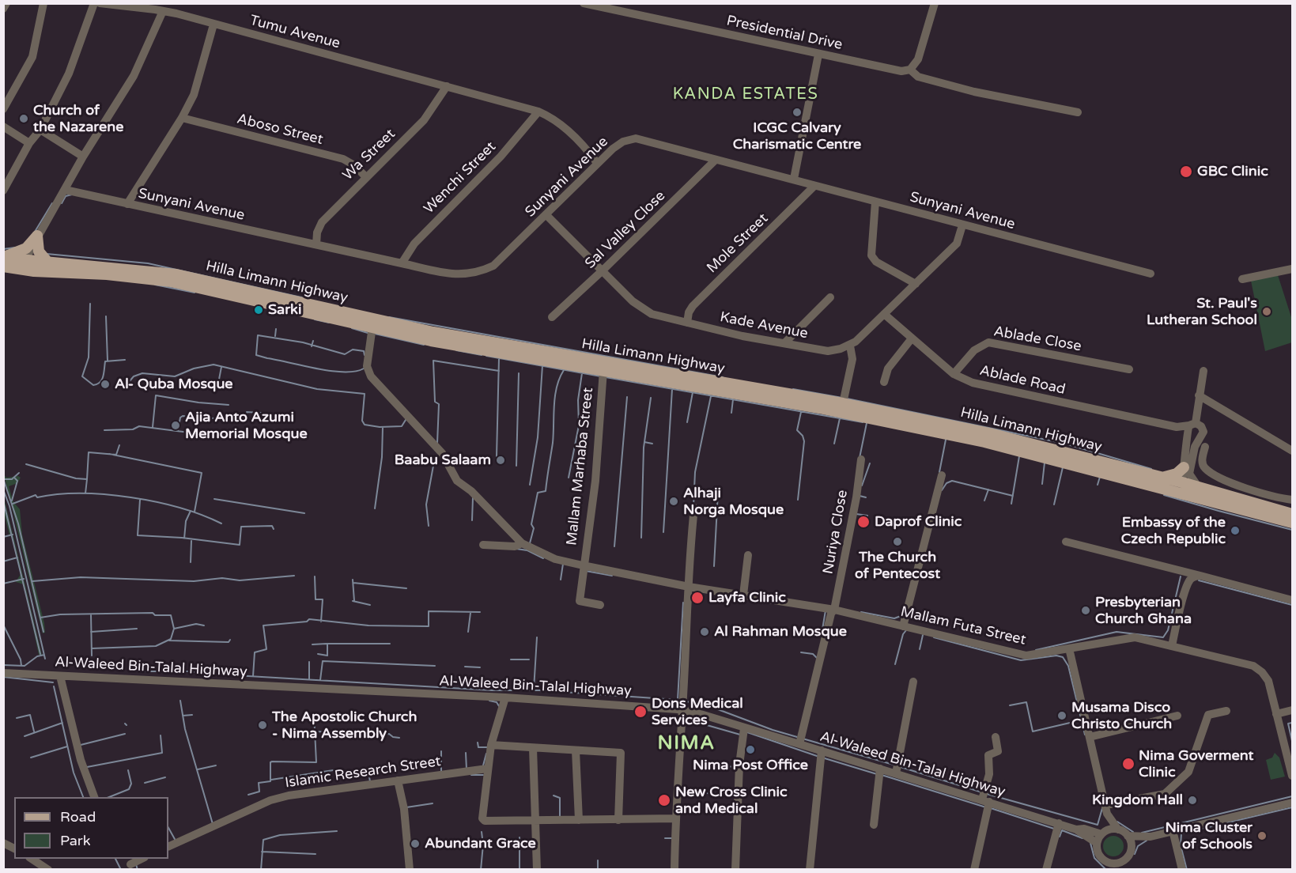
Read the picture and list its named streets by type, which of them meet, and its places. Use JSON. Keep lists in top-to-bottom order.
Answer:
{
  "streets": {
    "main road": ["Hilla Limann Highway"],
    "street": [
      "Tumu Avenue",
      "Presidential Drive",
      "Aboso Street",
      "Wa Street",
      "Sunyani Avenue",
      "Wenchi Street",
      "Sal Valley Close",
      "Mole Street",
      "Kade Avenue",
      "Ablade Close",
      "Ablade Road",
      "Mallam Marhaba Street",
      "Nuriya Close",
      "Mallam Futa Street",
      "Al-Waleed Bin-Talal Highway",
      "Islamic Research Street"
    ]
  },
  "crossings": [
    ["Tumu Avenue", "Wa Street"],
    ["Tumu Avenue", "Sunyani Avenue"],
    ["Tumu Avenue", "Wenchi Street"],
    ["Aboso Street", "Wa Street"],
    ["Wa Street", "Sunyani Avenue"],
    ["Sunyani Avenue", "Wenchi Street"],
    ["Sunyani Avenue", "Sal Valley Close"],
    ["Sunyani Avenue", "Mole Street"],
    ["Sunyani Avenue", "Kade Avenue"],
    ["Sal Valley Close", "Kade Avenue"],
    ["Mole Street", "Kade Avenue"],
    ["Hilla Limann Highway", "Mallam Marhaba Street"],
    ["Kade Avenue", "Ablade Road"],
    ["Ablade Close", "Ablade Road"],
    ["Mallam Marhaba Street", "Mallam Futa Street"],
    ["Nuriya Close", "Mallam Futa Street"],
    ["Nuriya Close", "Al-Waleed Bin-Talal Highway"]
  ],
  "districts": ["KANDA ESTATES", "NIMA"],
  "places": [
    "ICGC Calvary Charismatic Centre",
    "Church of the Nazarene",
    "GBC Clinic",
    "Sarki",
    "St. Paul's Lutheran School",
    "Al- Quba Mosque",
    "Ajia Anto Azumi Memorial Mosque",
    "Baabu Salaam",
    "Alhaji Norga Mosque",
    "Daprof Clinic",
    "Embassy of the Czech Republic",
    "The Church of Pentecost",
    "Layfa Clinic",
    "Presbyterian Church Ghana",
    "Al Rahman Mosque",
    "Dons Medical Services",
    "Musama Disco Christo Church",
    "The Apostolic Church - Nima Assembly",
    "Nima Post Office",
    "Nima Goverment Clinic",
    "New Cross Clinic and Medical",
    "Kingdom Hall",
    "Nima Cluster of Schools",
    "Abundant Grace"
  ],
  "legend": ["Road", "Park"]
}
